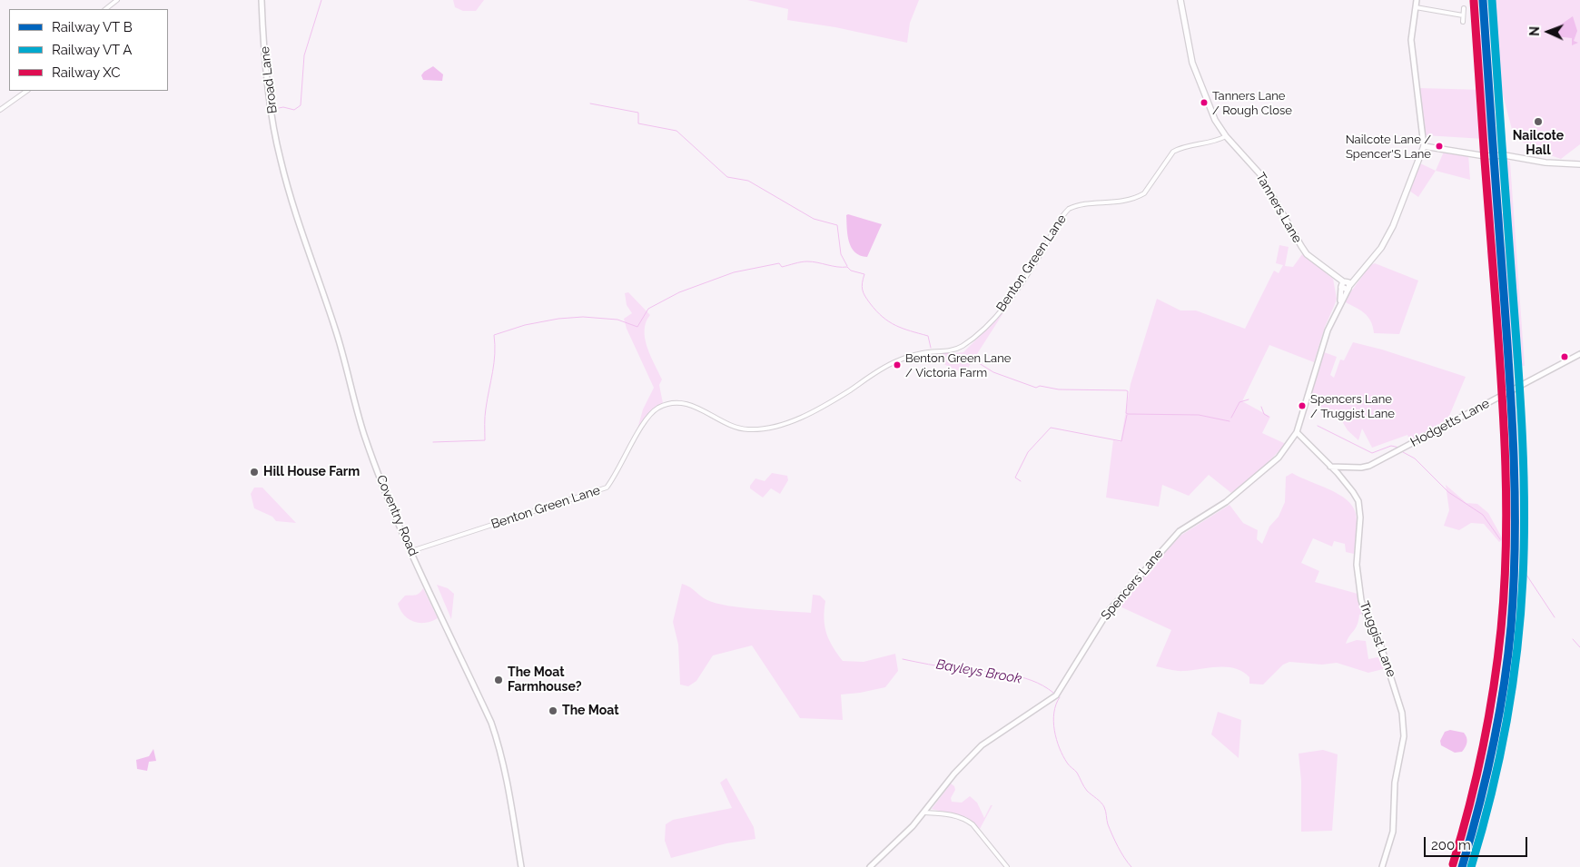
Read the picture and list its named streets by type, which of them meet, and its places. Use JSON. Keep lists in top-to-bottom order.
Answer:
{
  "streets": {
    "main road": ["Tanners Lane", "Spencers Lane"],
    "street": [
      "Broad Lane",
      "Benton Green Lane",
      "Hodgetts Lane",
      "Coventry Road",
      "Truggist Lane"
    ]
  },
  "crossings": [
    ["Broad Lane", "Coventry Road"],
    ["Tanners Lane", "Benton Green Lane"],
    ["Tanners Lane", "Spencers Lane"],
    ["Benton Green Lane", "Coventry Road"],
    ["Hodgetts Lane", "Truggist Lane"],
    ["Spencers Lane", "Truggist Lane"]
  ],
  "water": ["Bayleys Brook"],
  "places": [
    "Tanners Lane / Rough Close",
    "Nailcote Hall",
    "Nailcote Lane / Spencer'S Lane",
    "Benton Green Lane / Victoria Farm",
    "Spencers Lane / Truggist Lane",
    "Hill House Farm",
    "The Moat Farmhouse?",
    "The Moat"
  ],
  "lines": ["rail line XC"],
  "legend": ["Railway VT B", "Railway VT A", "Railway XC"],
  "scale_bar": "200 m",
  "north": "left"
}
